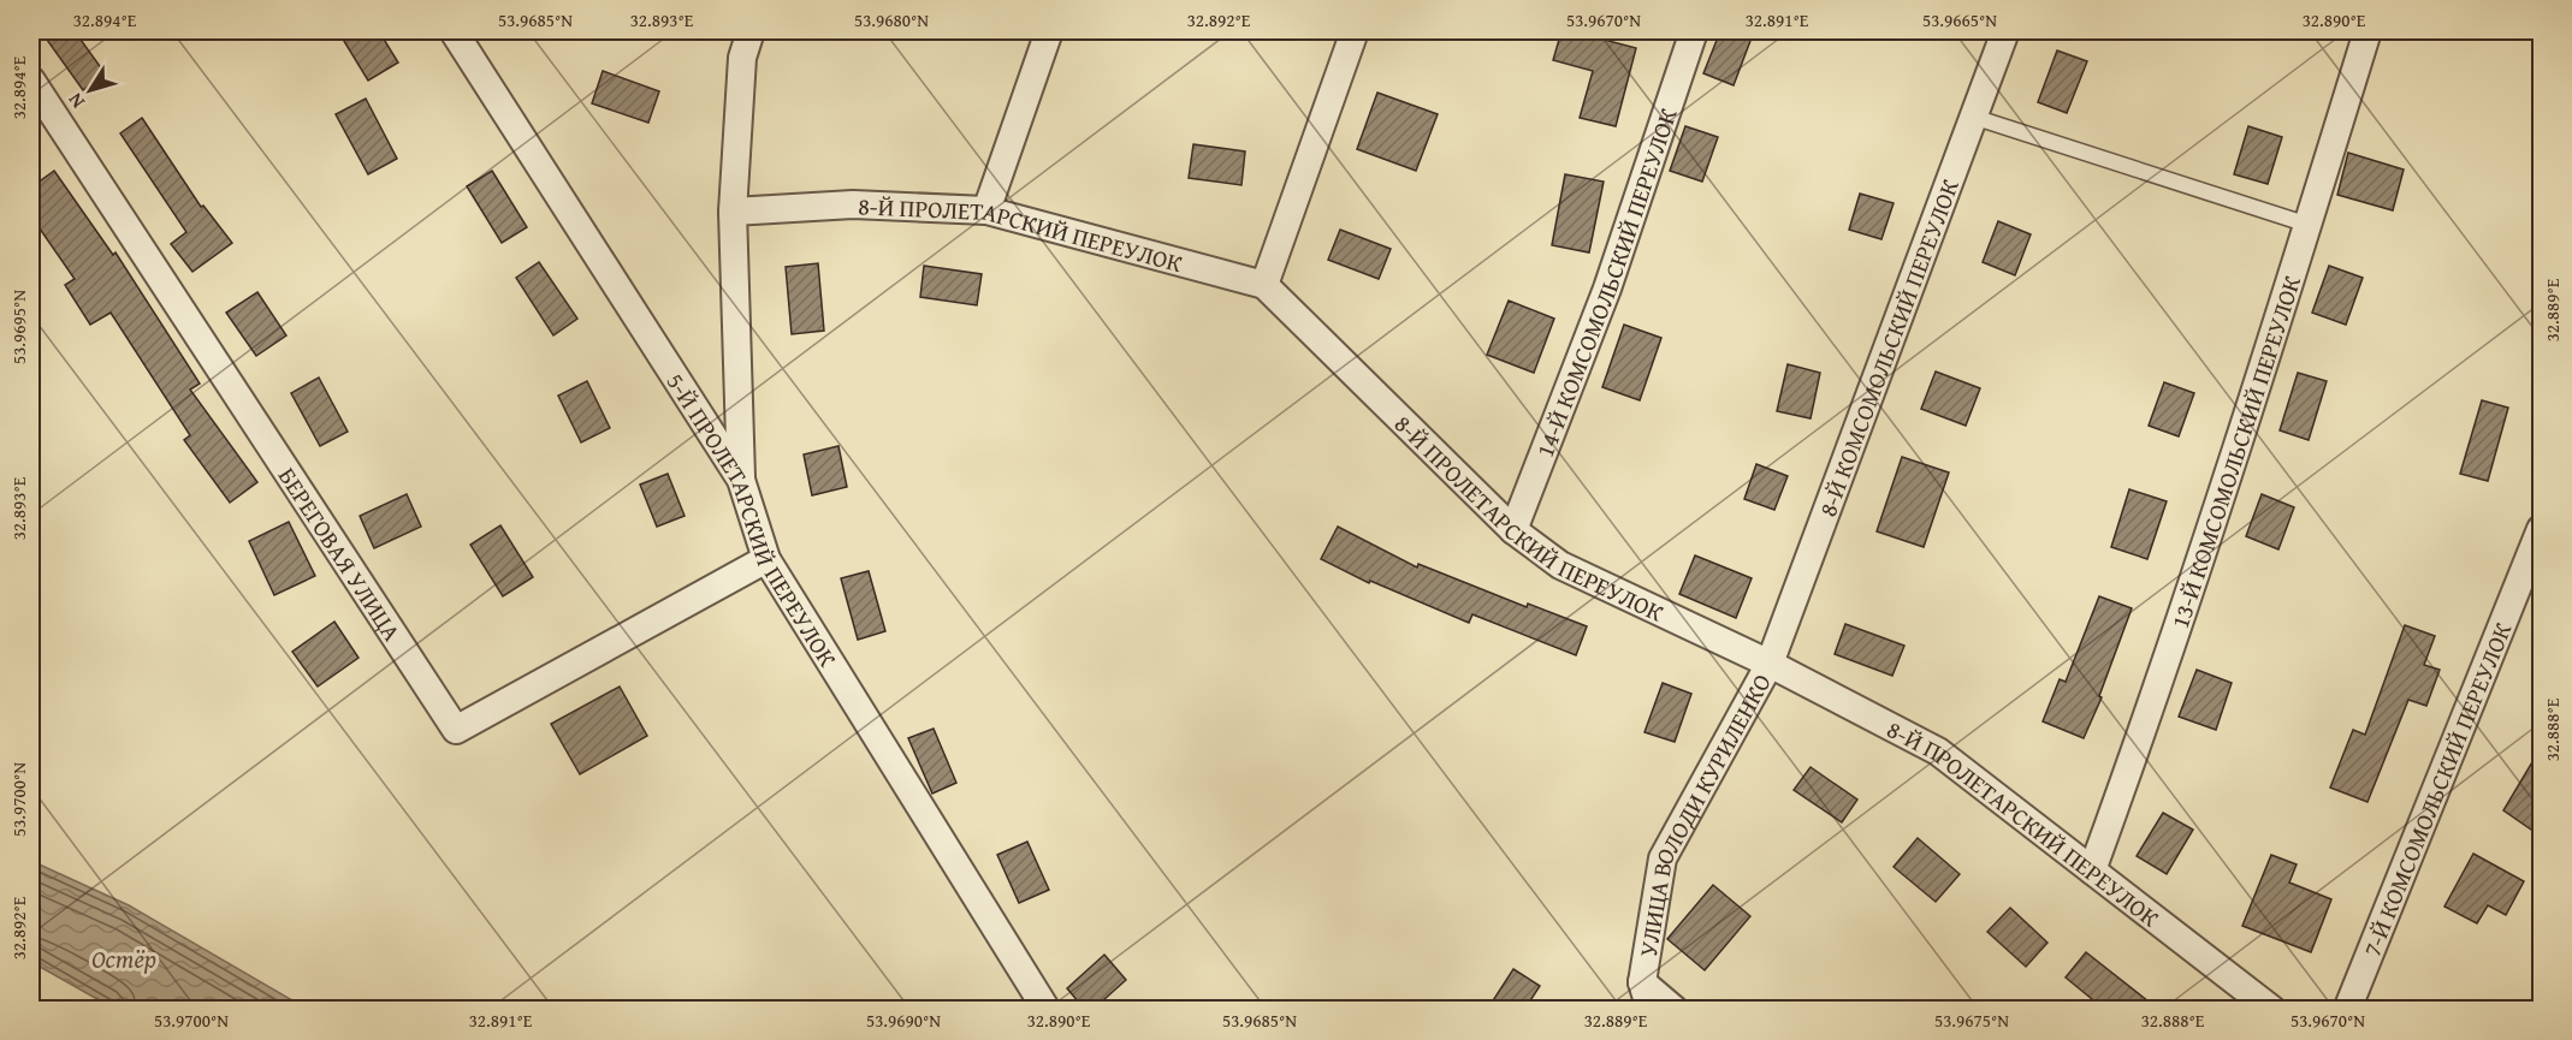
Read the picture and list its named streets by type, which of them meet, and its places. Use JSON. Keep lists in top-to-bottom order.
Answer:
{
  "streets": {
    "street": [
      "8-Й ПРОЛЕТАРСКИЙ ПЕРЕУЛОК",
      "14-Й КОМСОМОЛЬСКИЙ ПЕРЕУЛОК",
      "8-Й КОМСОМОЛЬСКИЙ ПЕРЕУЛОК",
      "13-Й КОМСОМОЛЬСКИЙ ПЕРЕУЛОК",
      "5-Й ПРОЛЕТАРСКИЙ ПЕРЕУЛОК",
      "БЕРЕГОВАЯ УЛИЦА",
      "7-Й КОМСОМОЛЬСКИЙ ПЕРЕУЛОК",
      "УЛИЦА ВОЛОДИ КУРИЛЕНКО"
    ]
  },
  "crossings": [
    ["8-Й ПРОЛЕТАРСКИЙ ПЕРЕУЛОК", "14-Й КОМСОМОЛЬСКИЙ ПЕРЕУЛОК"],
    ["8-Й ПРОЛЕТАРСКИЙ ПЕРЕУЛОК", "8-Й КОМСОМОЛЬСКИЙ ПЕРЕУЛОК"],
    ["8-Й ПРОЛЕТАРСКИЙ ПЕРЕУЛОК", "13-Й КОМСОМОЛЬСКИЙ ПЕРЕУЛОК"],
    ["8-Й ПРОЛЕТАРСКИЙ ПЕРЕУЛОК", "УЛИЦА ВОЛОДИ КУРИЛЕНКО"],
    ["8-Й КОМСОМОЛЬСКИЙ ПЕРЕУЛОК", "УЛИЦА ВОЛОДИ КУРИЛЕНКО"],
    ["5-Й ПРОЛЕТАРСКИЙ ПЕРЕУЛОК", "БЕРЕГОВАЯ УЛИЦА"]
  ],
  "water": ["Остёр"],
  "north": "bottom left",
  "coordinates": [
    "32.894°E",
    "53.9685°N",
    "32.893°E",
    "53.9680°N",
    "32.892°E",
    "53.9670°N",
    "32.891°E",
    "53.9665°N",
    "32.890°E",
    "32.889°E",
    "53.9695°N",
    "32.888°E",
    "53.9700°N",
    "53.9690°N",
    "53.9675°N"
  ]
}
